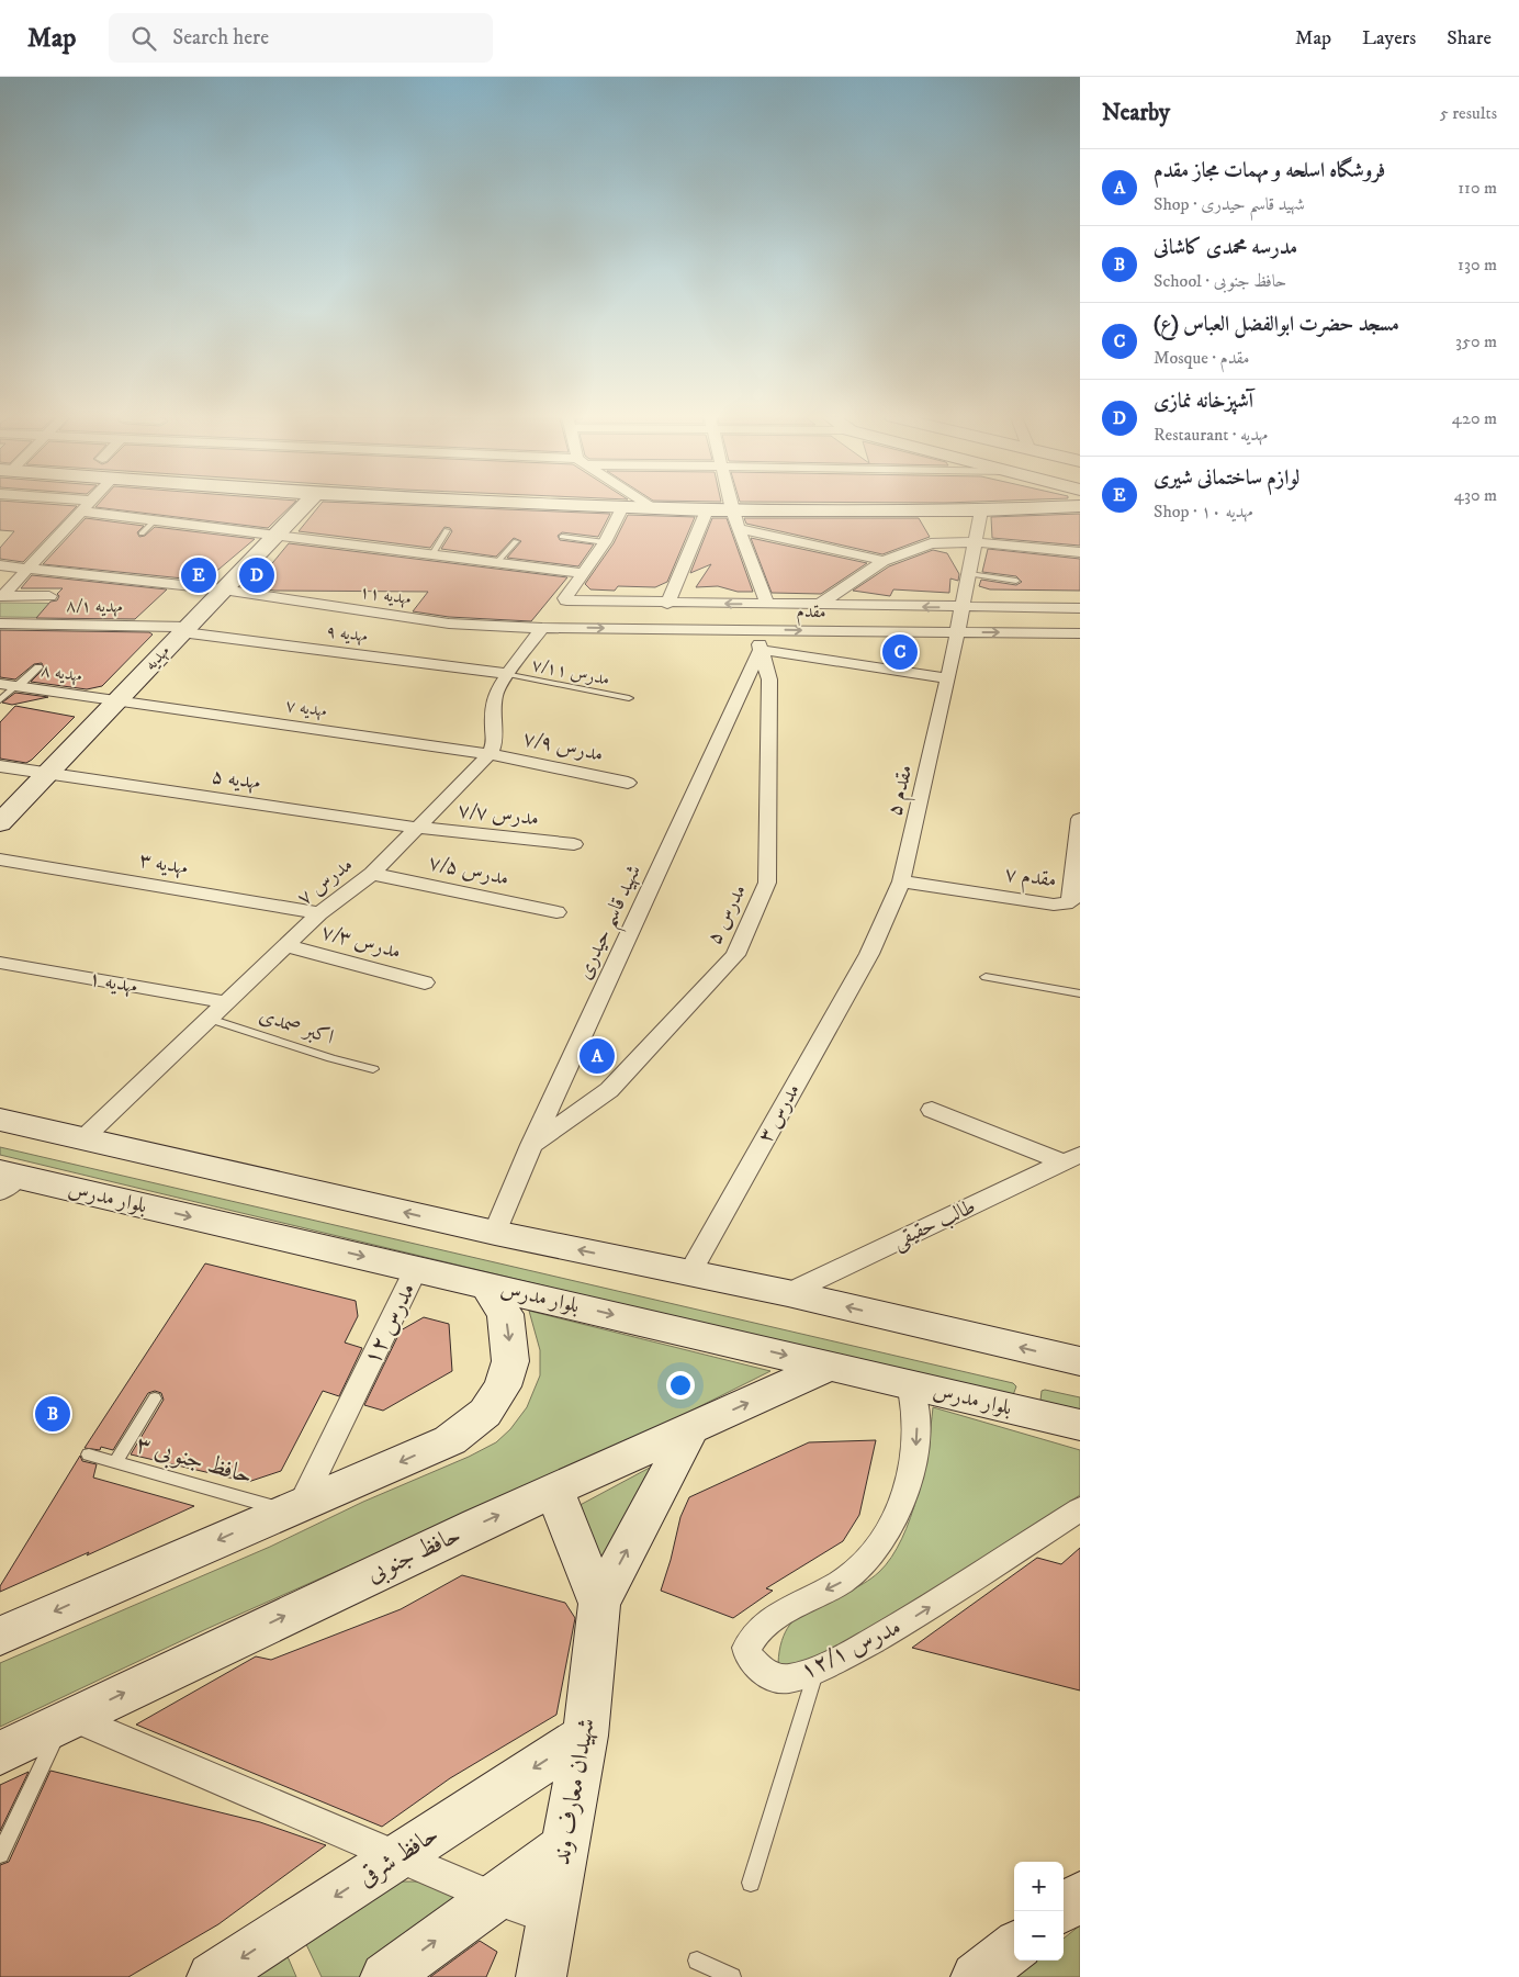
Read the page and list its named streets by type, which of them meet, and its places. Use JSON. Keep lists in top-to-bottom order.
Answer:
{
  "streets": {
    "street": [
      "مهدیه ۱۱",
      "مهدیه ۸/۱",
      "مقدم",
      "مهدیه ۹",
      "مهدیه",
      "مهدیه ۸",
      "مهدیه ۷",
      "مدرس ۷/۹",
      "مهدیه ۵",
      "مقدم ۵",
      "مدرس ۷/۷",
      "مهدیه ۳",
      "مدرس ۷/۵",
      "مقدم ۷",
      "مدرس ۷",
      "مدرس ۵",
      "شهید قاسم حیدری",
      "مدرس ۷/۳",
      "مهدیه ۱",
      "مدرس ۳",
      "بلوار مدرس",
      "طالب حقیقی",
      "مدرس ۱۲",
      "حافظ جنوبی",
      "مدرس ۱۲/۱",
      "شهیدان معارف وند",
      "حافظ شرقی"
    ],
    "lane": ["مدرس ۷/۱۱", "اکبر صمدی", "حافظ جنوبی ۳"]
  },
  "crossings": [
    ["مهدیه ۱۱", "مقدم"],
    ["مهدیه ۱۱", "مهدیه"],
    ["مهدیه ۸/۱", "مهدیه ۹"],
    ["مهدیه ۸/۱", "مهدیه"],
    ["مقدم", "مقدم ۵"],
    ["مهدیه ۹", "مهدیه"],
    ["مهدیه ۹", "مدرس ۷/۱۱"],
    ["مهدیه", "مهدیه ۸"],
    ["مهدیه", "مهدیه ۷"],
    ["مهدیه", "مهدیه ۵"],
    ["مهدیه ۸", "مهدیه ۷"],
    ["مهدیه ۷", "مدرس ۷/۹"],
    ["مهدیه ۷", "مدرس ۷"],
    ["مدرس ۷/۹", "مدرس ۷"],
    ["مهدیه ۵", "مدرس ۷/۷"],
    ["مهدیه ۵", "مدرس ۷"],
    ["مقدم ۵", "مقدم ۷"],
    ["مقدم ۵", "مدرس ۳"],
    ["مدرس ۷/۷", "مدرس ۷"],
    ["مهدیه ۳", "مدرس ۷"],
    ["مدرس ۷/۵", "مدرس ۷"],
    ["مدرس ۷", "مدرس ۷/۳"],
    ["مدرس ۷", "مهدیه ۱"],
    ["مدرس ۷", "اکبر صمدی"],
    ["مدرس ۵", "شهید قاسم حیدری"],
    ["بلوار مدرس", "مدرس ۱۲"],
    ["بلوار مدرس", "حافظ جنوبی"],
    ["بلوار مدرس", "مدرس ۱۲/۱"],
    ["مدرس ۱۲", "حافظ جنوبی ۳"],
    ["شهیدان معارف وند", "حافظ شرقی"]
  ],
  "page": {
    "header": "Map",
    "search": "Search here",
    "nav": ["Map", "Layers", "Share"],
    "heading": ["Nearby", "5 results"],
    "list": [
      {
        "mark": "A",
        "name": "فروشگاه اسلحه و مهمات مجاز مقدم",
        "note": "Shop · شهید قاسم حیدری",
        "value": "110 m"
      },
      {
        "mark": "B",
        "name": "مدرسه محمدی کاشانی",
        "note": "School · حافظ جنوبی",
        "value": "130 m"
      },
      {
        "mark": "C",
        "name": "مسجد حضرت ابوالفضل العباس (ع)",
        "note": "Mosque · مقدم",
        "value": "350 m"
      },
      {
        "mark": "D",
        "name": "آشپزخانه نمازی",
        "note": "Restaurant · مهدیه",
        "value": "420 m"
      },
      {
        "mark": "E",
        "name": "لوازم ساختمانی شیری",
        "note": "Shop · مهدیه ۱۰",
        "value": "430 m"
      }
    ],
    "pins": [
      "D",
      "E",
      "C",
      "A",
      "B"
    ],
    "map_buttons": ["+", "−"]
  }
}
